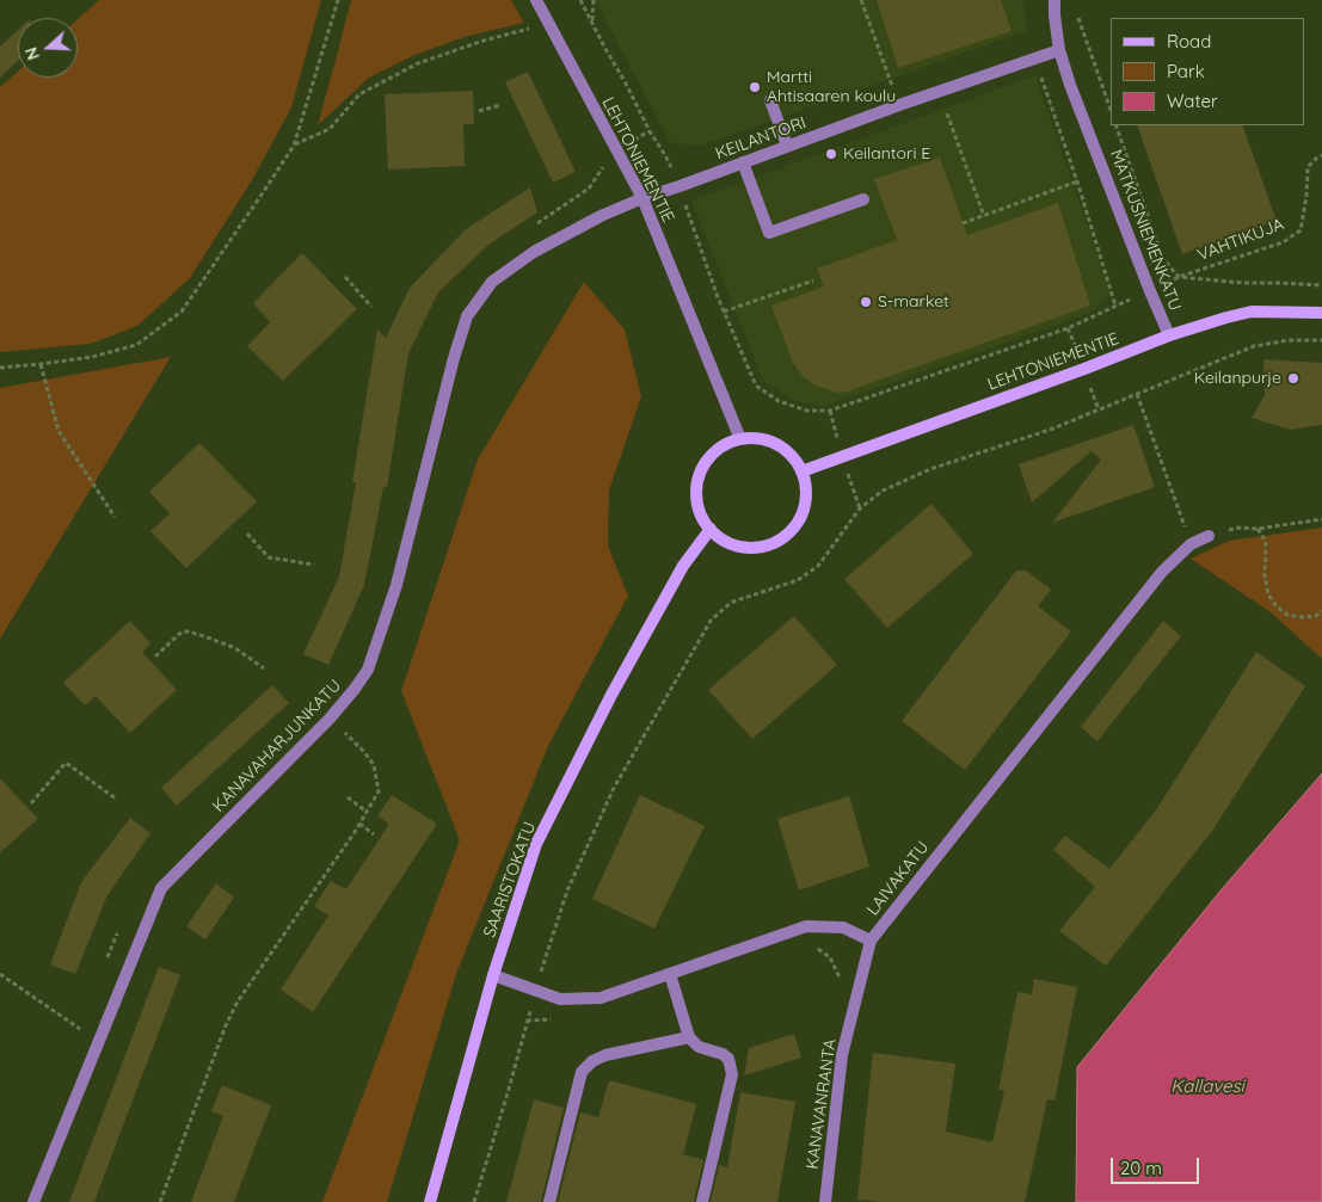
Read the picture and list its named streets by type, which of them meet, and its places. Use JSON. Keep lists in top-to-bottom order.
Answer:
{
  "streets": {
    "main road": ["LEHTONIEMENTIE", "SAARISTOKATU"],
    "street": [
      "KEILANTORI",
      "MATKUSNIEMENKATU",
      "KANAVAHARJUNKATU",
      "LAIVAKATU",
      "KANAVANRANTA"
    ],
    "path": ["VAHTIKUJA"]
  },
  "crossings": [
    ["KEILANTORI", "LEHTONIEMENTIE"],
    ["KEILANTORI", "MATKUSNIEMENKATU"],
    ["KEILANTORI", "KANAVAHARJUNKATU"],
    ["LEHTONIEMENTIE", "MATKUSNIEMENKATU"],
    ["LEHTONIEMENTIE", "KANAVAHARJUNKATU"],
    ["LEHTONIEMENTIE", "SAARISTOKATU"],
    ["LAIVAKATU", "SAARISTOKATU"],
    ["LAIVAKATU", "KANAVANRANTA"]
  ],
  "water": ["Kallavesi"],
  "places": [
    "Martti Ahtisaaren koulu",
    "Keilantori E",
    "S-market",
    "Keilanpurje"
  ],
  "legend": ["Road", "Park", "Water"],
  "scale_bar": "20 m",
  "north": "left"
}
